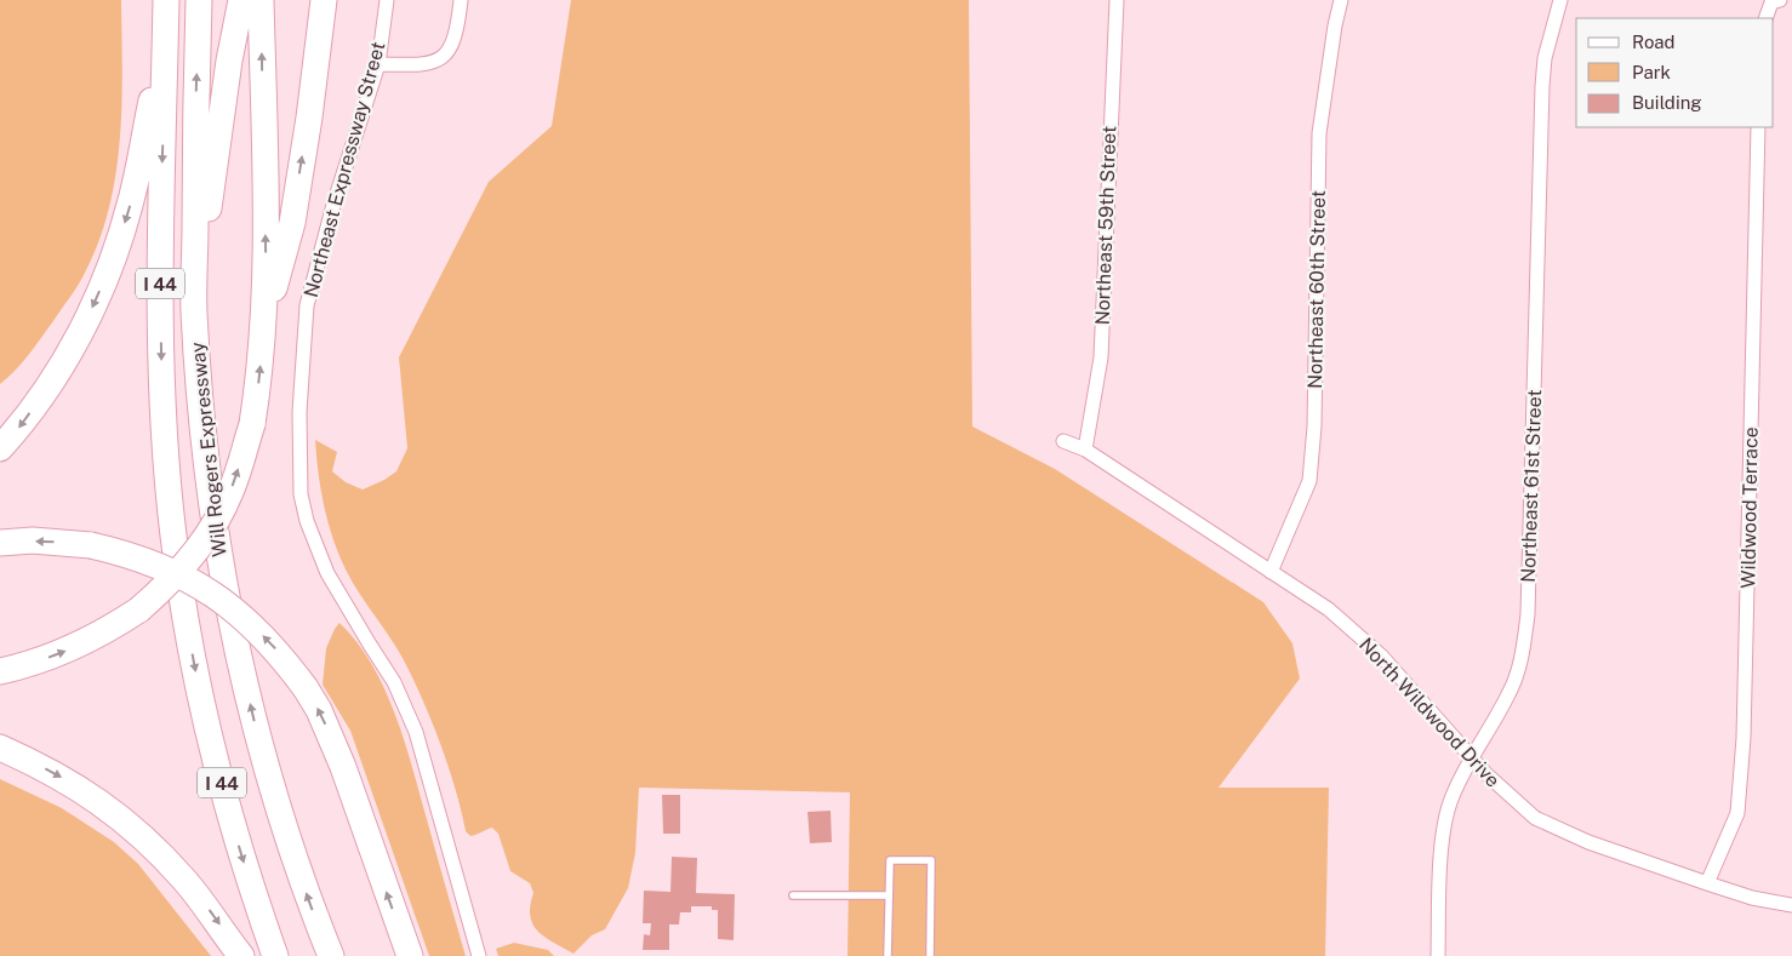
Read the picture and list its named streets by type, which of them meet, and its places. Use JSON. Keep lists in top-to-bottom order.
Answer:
{
  "streets": {
    "highway": ["I 44", "Will Rogers Expressway"],
    "street": [
      "Northeast Expressway Street",
      "Northeast 59th Street",
      "Northeast 60th Street",
      "Northeast 61st Street",
      "Wildwood Terrace",
      "North Wildwood Drive"
    ]
  },
  "crossings": [
    ["Northeast 59th Street", "North Wildwood Drive"],
    ["Northeast 60th Street", "North Wildwood Drive"],
    ["Northeast 61st Street", "North Wildwood Drive"],
    ["Wildwood Terrace", "North Wildwood Drive"]
  ],
  "legend": ["Road", "Park", "Building"]
}
